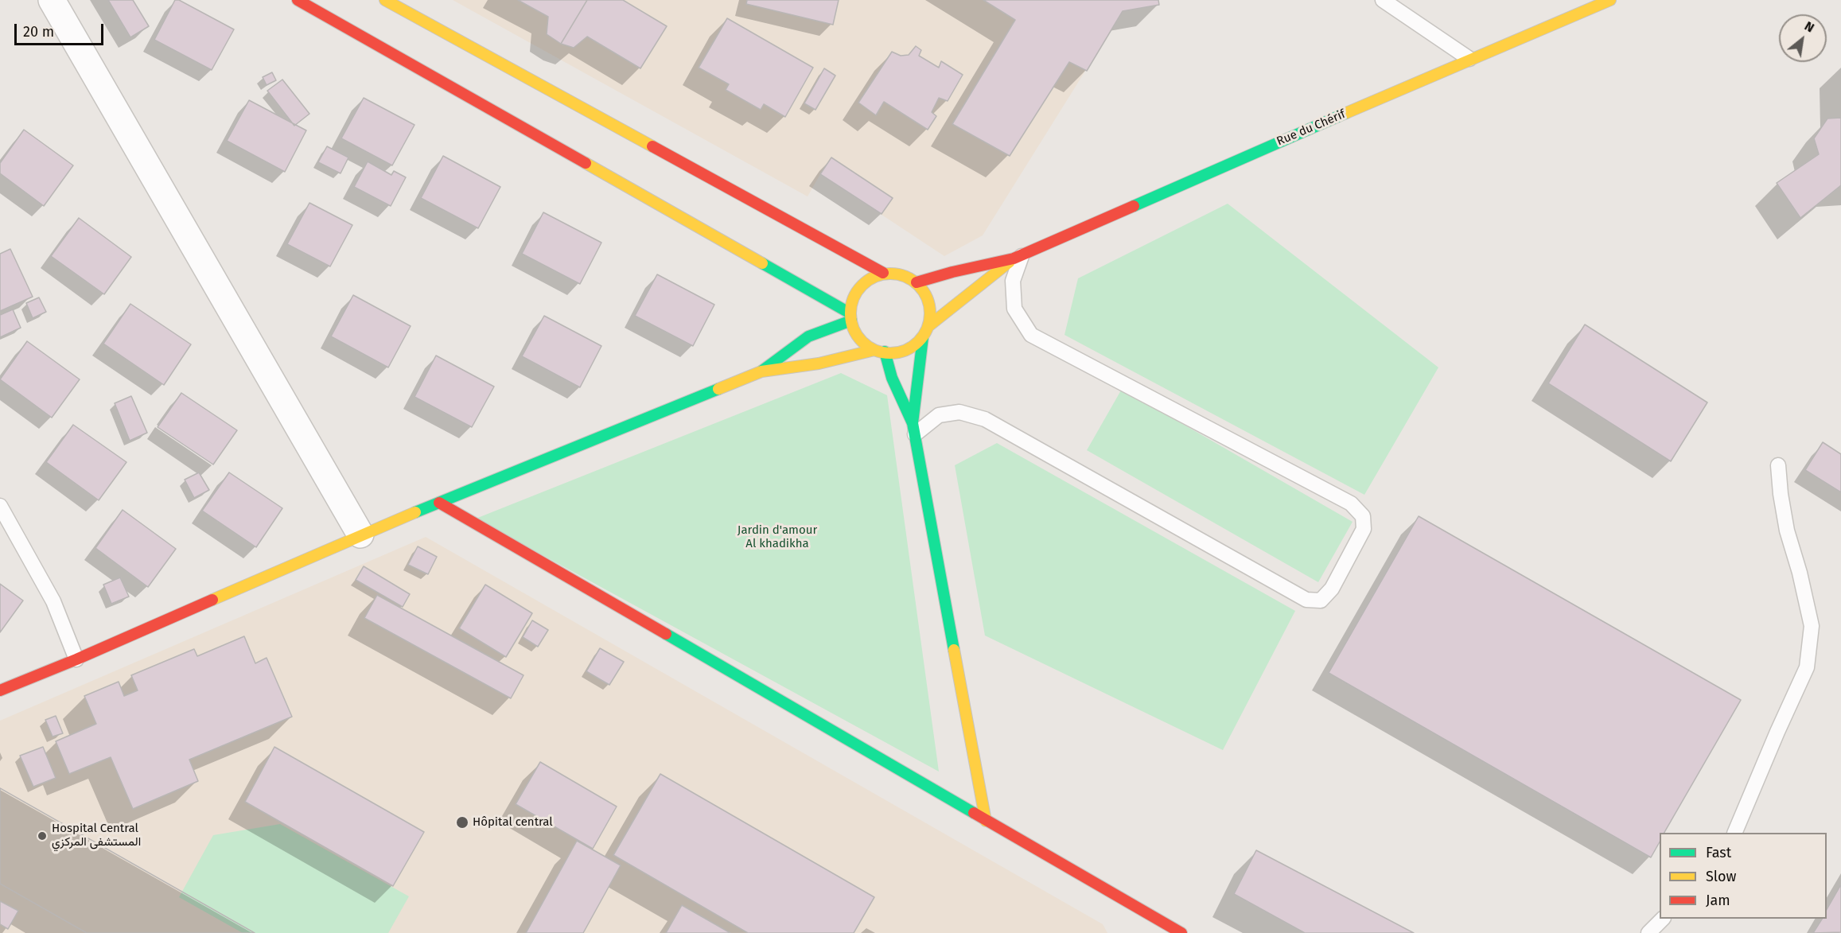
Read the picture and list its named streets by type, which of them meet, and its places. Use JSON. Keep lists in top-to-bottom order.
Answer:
{
  "streets": {
    "street": ["Rue du Chérif"]
  },
  "parks": ["Jardin d'amour Al khadikha"],
  "places": ["Hôpital central", "Hospital Central المستشفى المركزي"],
  "legend": ["Fast", "Slow", "Jam"],
  "scale_bar": "20 m",
  "north": "top right"
}
